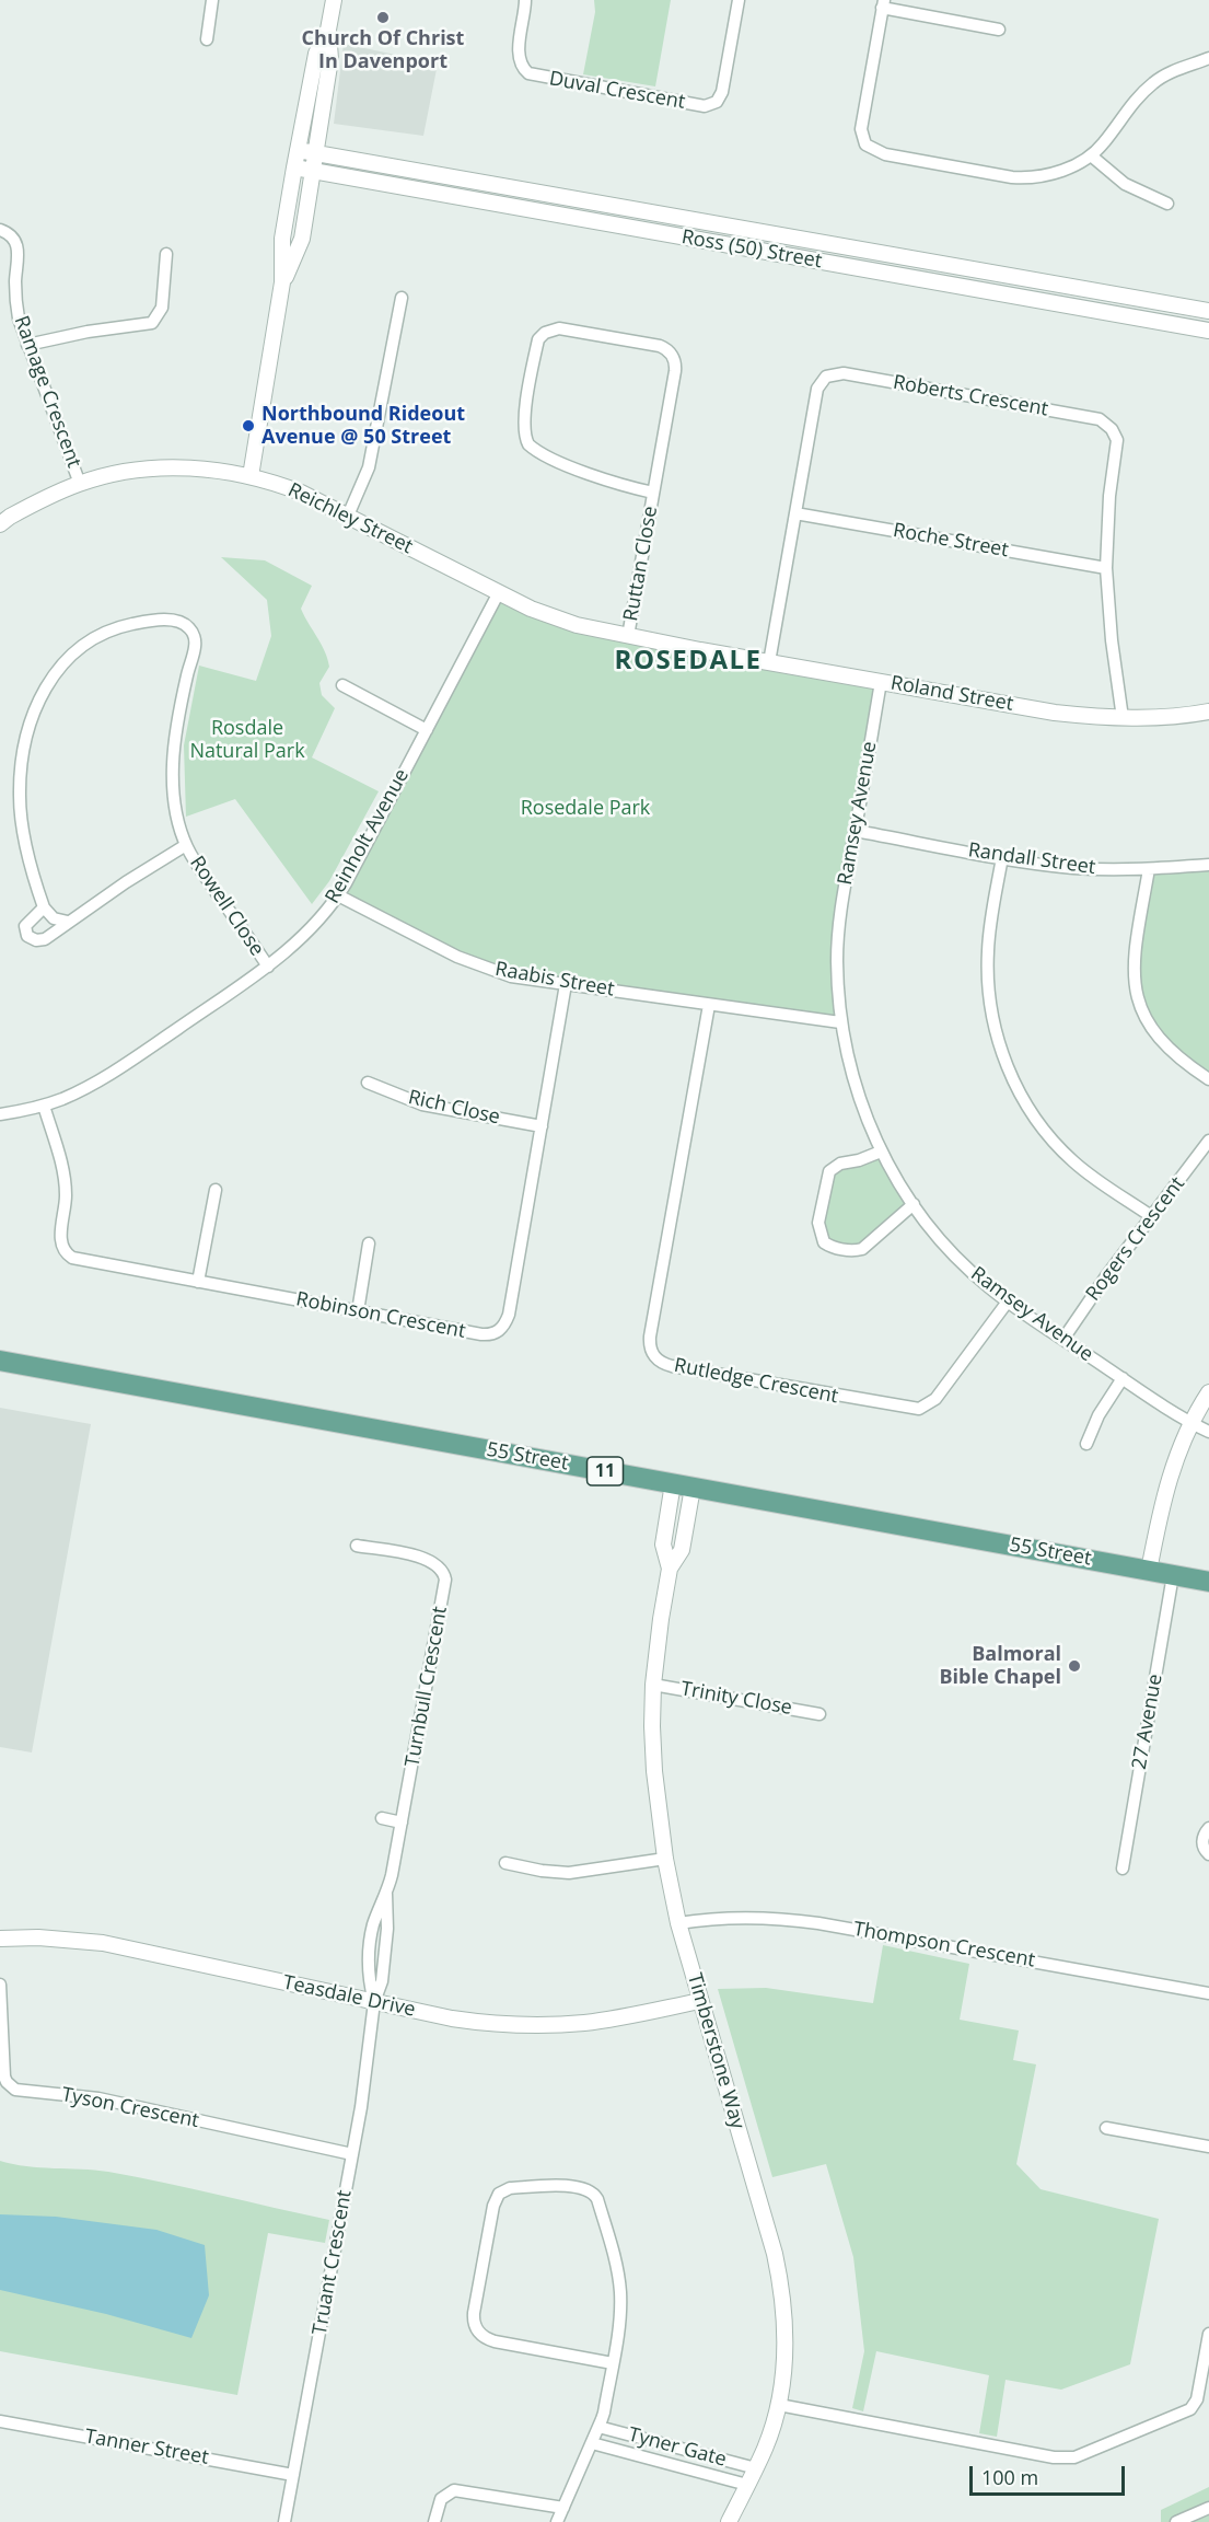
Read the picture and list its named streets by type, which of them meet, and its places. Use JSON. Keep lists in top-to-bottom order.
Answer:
{
  "streets": {
    "main road": ["55 Street", "11"],
    "street": [
      "Duval Crescent",
      "Ross (50) Street",
      "Ramage Crescent",
      "Roberts Crescent",
      "Reichley Street",
      "Roche Street",
      "Ruttan Close",
      "Roland Street",
      "Ramsey Avenue",
      "Reinholt Avenue",
      "Randall Street",
      "Rowell Close",
      "Raabis Street",
      "Rich Close",
      "Rogers Crescent",
      "Robinson Crescent",
      "Rutledge Crescent",
      "Turnbull Crescent",
      "Trinity Close",
      "27 Avenue",
      "Thompson Crescent",
      "Teasdale Drive",
      "Timberstone Way",
      "Tyson Crescent",
      "Truant Crescent",
      "Tanner Street",
      "Tyner Gate"
    ]
  },
  "crossings": [
    ["Ramage Crescent", "Reichley Street"],
    ["Roberts Crescent", "Roche Street"],
    ["Roberts Crescent", "Roland Street"],
    ["Reichley Street", "Ruttan Close"],
    ["Reichley Street", "Roland Street"],
    ["Reichley Street", "Reinholt Avenue"],
    ["Roland Street", "Ramsey Avenue"],
    ["Ramsey Avenue", "Randall Street"],
    ["Ramsey Avenue", "Raabis Street"],
    ["Ramsey Avenue", "Rogers Crescent"],
    ["Ramsey Avenue", "Rutledge Crescent"],
    ["Reinholt Avenue", "Rowell Close"],
    ["Reinholt Avenue", "Raabis Street"],
    ["Reinholt Avenue", "Robinson Crescent"],
    ["Raabis Street", "Robinson Crescent"],
    ["Raabis Street", "Rutledge Crescent"],
    ["Rich Close", "Robinson Crescent"],
    ["55 Street", "27 Avenue"],
    ["55 Street", "Timberstone Way"],
    ["Turnbull Crescent", "Teasdale Drive"],
    ["Turnbull Crescent", "Truant Crescent"],
    ["Trinity Close", "Timberstone Way"],
    ["Thompson Crescent", "Timberstone Way"],
    ["Teasdale Drive", "Timberstone Way"],
    ["Teasdale Drive", "Truant Crescent"],
    ["Timberstone Way", "Tyner Gate"],
    ["Tyson Crescent", "Truant Crescent"],
    ["Truant Crescent", "Tanner Street"]
  ],
  "districts": ["ROSEDALE"],
  "parks": ["Rosdale Natural Park", "Rosedale Park"],
  "places": ["Church Of Christ In Davenport", "Northbound Rideout Avenue @ 50 Street", "Balmoral Bible Chapel"],
  "scale_bar": "100 m"
}
